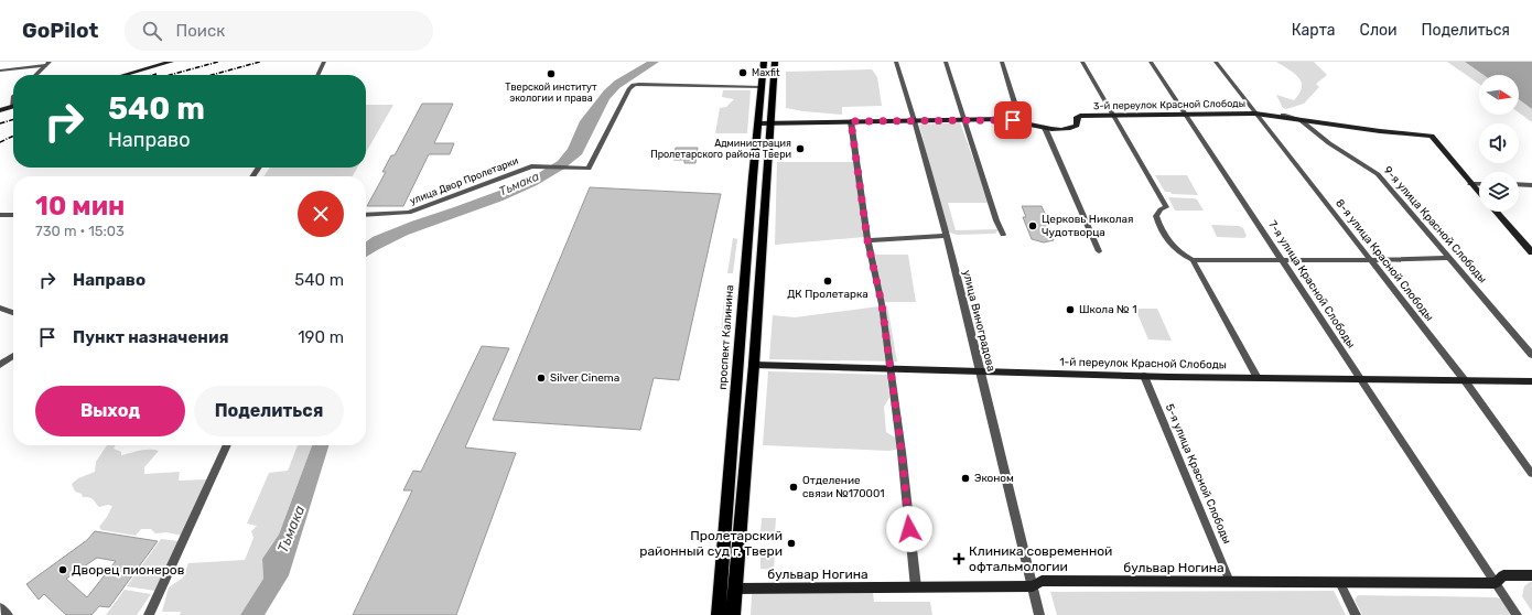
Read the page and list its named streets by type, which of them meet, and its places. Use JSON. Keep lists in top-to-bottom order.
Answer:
{
  "streets": {
    "main road": ["проспект Калинина"],
    "street": [
      "3-й переулок Красной Слободы",
      "улица Двор Пролетарки",
      "9-я улица Красной Слободы",
      "8-я улица Красной Слободы",
      "7-я улица Красной Слободы",
      "улица Виноградова",
      "1-й переулок Красной Слободы",
      "5-я улица Красной Слободы",
      "бульвар Ногина"
    ]
  },
  "crossings": [
    ["3-й переулок Красной Слободы", "9-я улица Красной Слободы"],
    ["3-й переулок Красной Слободы", "8-я улица Красной Слободы"],
    ["3-й переулок Красной Слободы", "7-я улица Красной Слободы"],
    ["3-й переулок Красной Слободы", "улица Виноградова"],
    ["3-й переулок Красной Слободы", "проспект Калинина"],
    ["улица Двор Пролетарки", "проспект Калинина"],
    ["8-я улица Красной Слободы", "1-й переулок Красной Слободы"],
    ["7-я улица Красной Слободы", "1-й переулок Красной Слободы"],
    ["7-я улица Красной Слободы", "бульвар Ногина"],
    ["улица Виноградова", "1-й переулок Красной Слободы"],
    ["улица Виноградова", "бульвар Ногина"],
    ["1-й переулок Красной Слободы", "5-я улица Красной Слободы"],
    ["5-я улица Красной Слободы", "бульвар Ногина"]
  ],
  "water": ["Тьмака"],
  "places": {
    "other": [
      "Maxfit",
      "Тверской институт экологии и права",
      "Администрация Пролетарского района Твери",
      "Церковь Николая Чудотворца",
      "ДК Пролетарка",
      "Школа № 1",
      "Silver Cinema",
      "Эконом",
      "Отделение связи №170001",
      "Пролетарский районный суд г. Твери",
      "Дворец пионеров"
    ],
    "health": ["Клиника современной офтальмологии"]
  },
  "north": "right",
  "page": {
    "header": "GoPilot",
    "search": "Поиск",
    "nav": ["Карта", "Слои", "Поделиться"],
    "turn": ["540 m", "Направо"],
    "heading": ["10 мин", "730 m · 15:03"],
    "list": [
      {
        "name": "Направо",
        "value": "540 m"
      },
      {
        "name": "Пункт назначения",
        "value": "190 m"
      }
    ],
    "buttons": ["Выход", "Поделиться"]
  }
}
